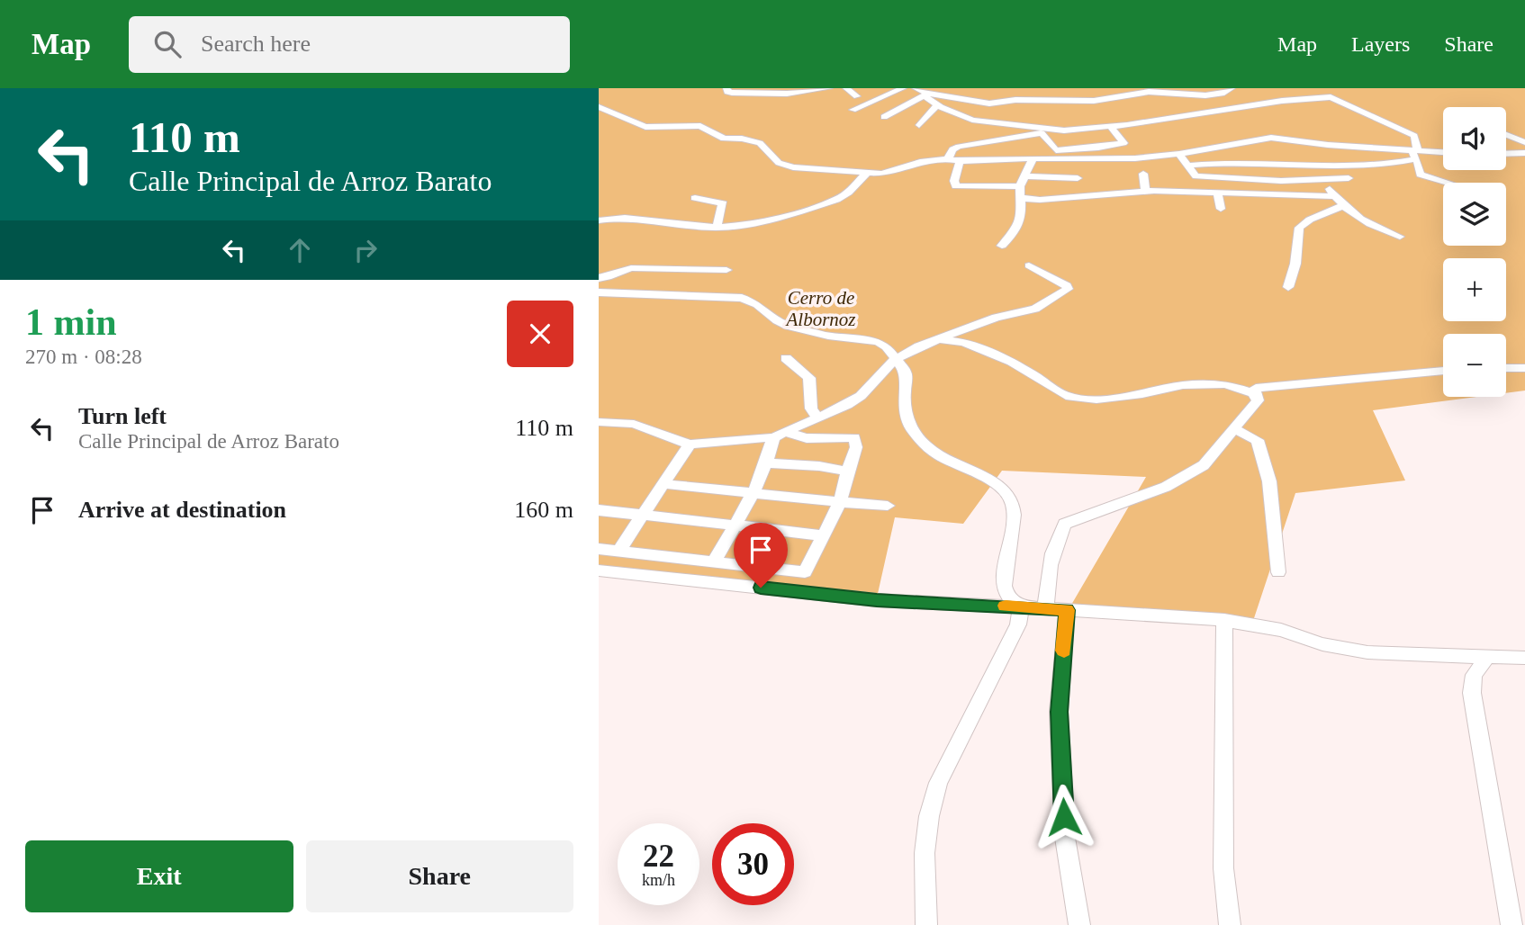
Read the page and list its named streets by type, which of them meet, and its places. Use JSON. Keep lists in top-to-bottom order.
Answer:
{
  "parks": ["Cerro de Albornoz"],
  "page": {
    "header": "Map",
    "search": "Search here",
    "nav": ["Map", "Layers", "Share"],
    "turn": ["110 m", "Calle Principal de Arroz Barato"],
    "map_buttons": ["+", "−"],
    "heading": ["1 min", "270 m · 08:28"],
    "list": [
      {
        "name": "Turn left",
        "note": "Calle Principal de Arroz Barato",
        "value": "110 m"
      },
      {
        "name": "Arrive at destination",
        "value": "160 m"
      }
    ],
    "speed": "22 km/h",
    "limit": "30",
    "buttons": ["Exit", "Share"]
  }
}
